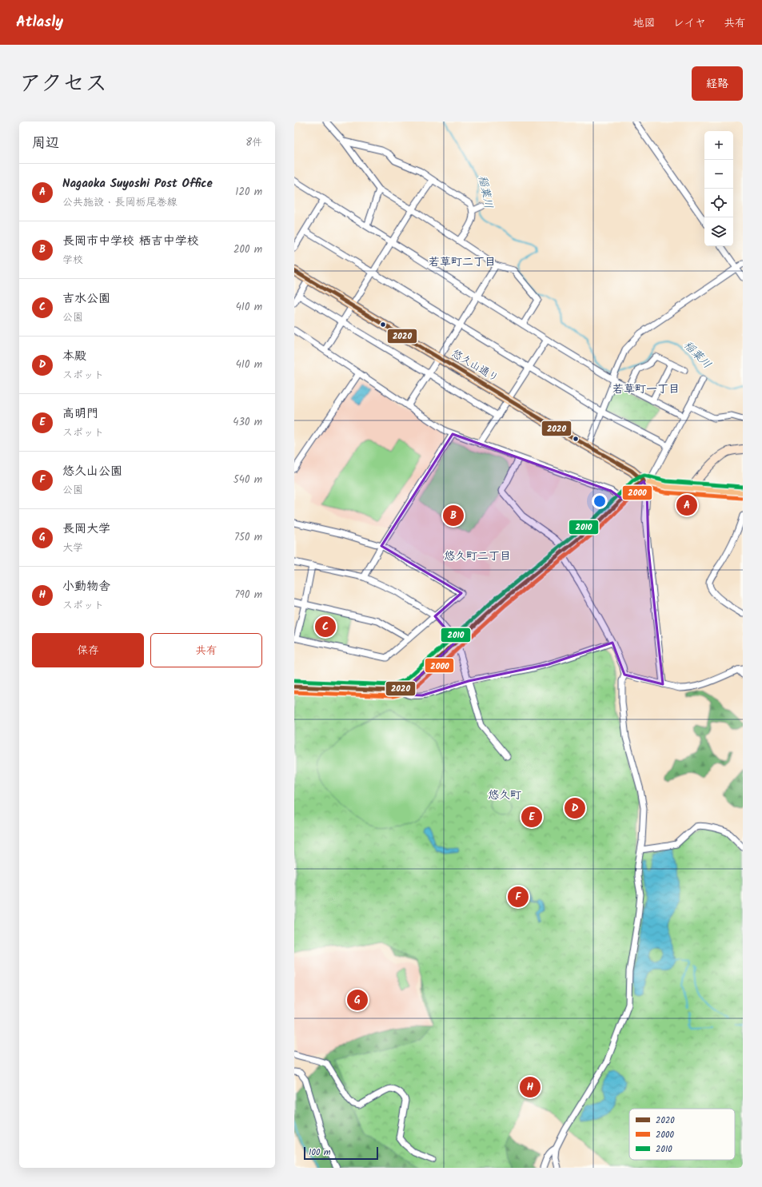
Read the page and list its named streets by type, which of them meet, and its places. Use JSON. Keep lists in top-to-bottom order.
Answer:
{
  "streets": {
    "main road": ["悠久山通り"]
  },
  "districts": [
    "若草町二丁目",
    "若草町一丁目",
    "悠久町二丁目",
    "悠久町"
  ],
  "water": ["稲葉川"],
  "lines": ["transit line 2020", "transit line 2010", "transit line 2000"],
  "legend": ["2020", "2000", "2010"],
  "scale_bar": "100 m",
  "page": {
    "header": "Atlasly",
    "nav": ["地図", "レイヤ", "共有"],
    "title": "アクセス",
    "buttons": [
      "経路",
      ["保存", "共有"]
    ],
    "heading": ["周辺", "8件"],
    "map_buttons": ["+", "−"],
    "list": [
      {
        "mark": "A",
        "name": "Nagaoka Suyoshi Post Office",
        "note": "公共施設 · 長岡栃尾巻線",
        "value": "120 m"
      },
      {
        "mark": "B",
        "name": "長岡市中学校 栖吉中学校",
        "note": "学校",
        "value": "200 m"
      },
      {
        "mark": "C",
        "name": "吉水公園",
        "note": "公園",
        "value": "410 m"
      },
      {
        "mark": "D",
        "name": "本殿",
        "note": "スポット",
        "value": "410 m"
      },
      {
        "mark": "E",
        "name": "高明門",
        "note": "スポット",
        "value": "430 m"
      },
      {
        "mark": "F",
        "name": "悠久山公園",
        "note": "公園",
        "value": "540 m"
      },
      {
        "mark": "G",
        "name": "長岡大学",
        "note": "大学",
        "value": "750 m"
      },
      {
        "mark": "H",
        "name": "小動物舎",
        "note": "スポット",
        "value": "790 m"
      }
    ],
    "pins": [
      "A",
      "B",
      "C",
      "D",
      "E",
      "F",
      "G",
      "H"
    ],
    "scale": "100 m"
  }
}
